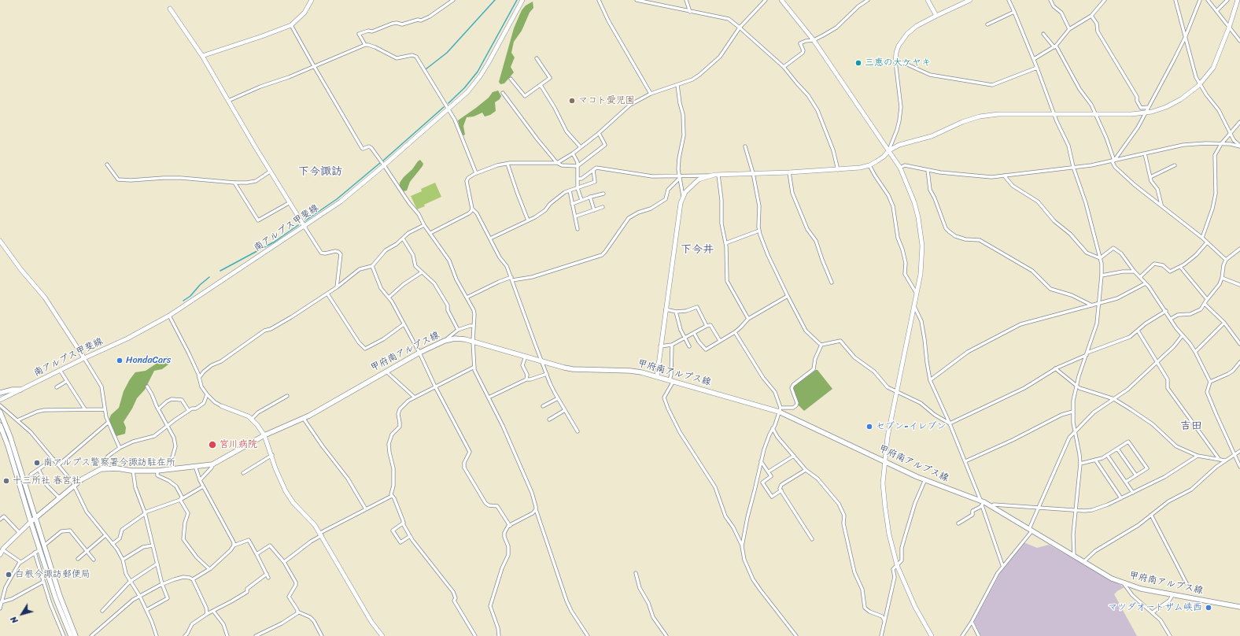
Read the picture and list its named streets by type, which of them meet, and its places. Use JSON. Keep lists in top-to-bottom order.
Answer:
{
  "streets": {
    "main road": ["甲府南アルプス線"],
    "street": ["南アルプス甲斐線"]
  },
  "districts": ["下今諏訪", "下今井", "吉田"],
  "places": [
    "三恵の大ケヤキ",
    "マコト愛児園",
    "HondaCars",
    "セブン-イレブン",
    "宮川病院",
    "南アルプス警察署今諏訪駐在所",
    "十三所社 春宮社",
    "白根今諏訪郵便局",
    "マツダオートザム峡西"
  ],
  "north": "bottom left"
}
